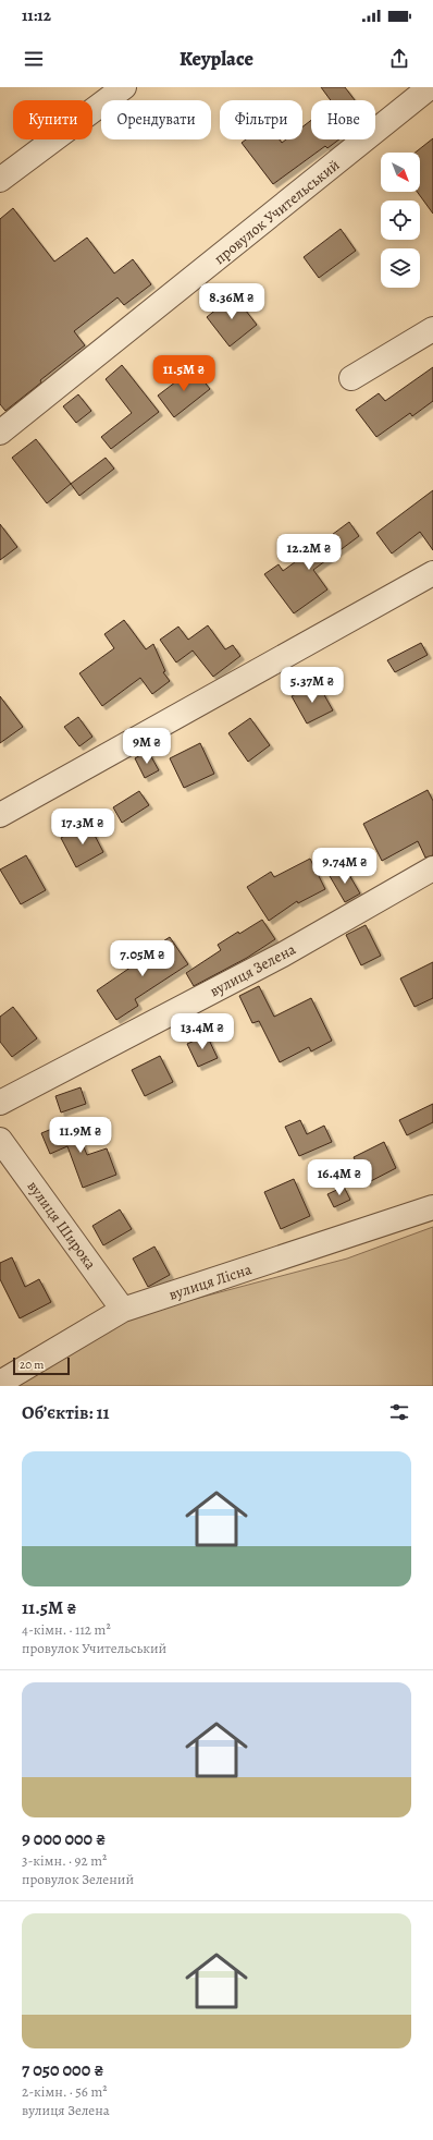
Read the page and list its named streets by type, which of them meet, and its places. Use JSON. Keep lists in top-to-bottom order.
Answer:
{
  "streets": {
    "street": [
      "провулок Учительський",
      "вулиця Зелена",
      "вулиця Широка",
      "вулиця Лісна"
    ]
  },
  "crossings": [
    ["вулиця Широка", "вулиця Лісна"]
  ],
  "scale_bar": "20 m",
  "north": "bottom right",
  "page": {
    "status": "11:12",
    "header": "Keyplace",
    "chip": [
      "Купити",
      "Орендувати",
      "Фільтри",
      "Нове"
    ],
    "price": [
      "8.36M ₴",
      "11.5M ₴",
      "12.2M ₴",
      "5.37M ₴",
      "9M ₴",
      "17.3M ₴",
      "9.74M ₴",
      "7.05M ₴",
      "13.4M ₴",
      "11.9M ₴",
      "16.4M ₴"
    ],
    "scale": "20 m",
    "heading": "Об’єктів: 11",
    "list": [
      {
        "name": "11.5M ₴",
        "note": "4-кімн. · 112 m² · провулок Учительський"
      },
      {
        "name": "9 000 000 ₴",
        "note": "3-кімн. · 92 m² · провулок Зелений"
      },
      {
        "name": "7 050 000 ₴",
        "note": "2-кімн. · 56 m² · вулиця Зелена"
      }
    ]
  }
}
